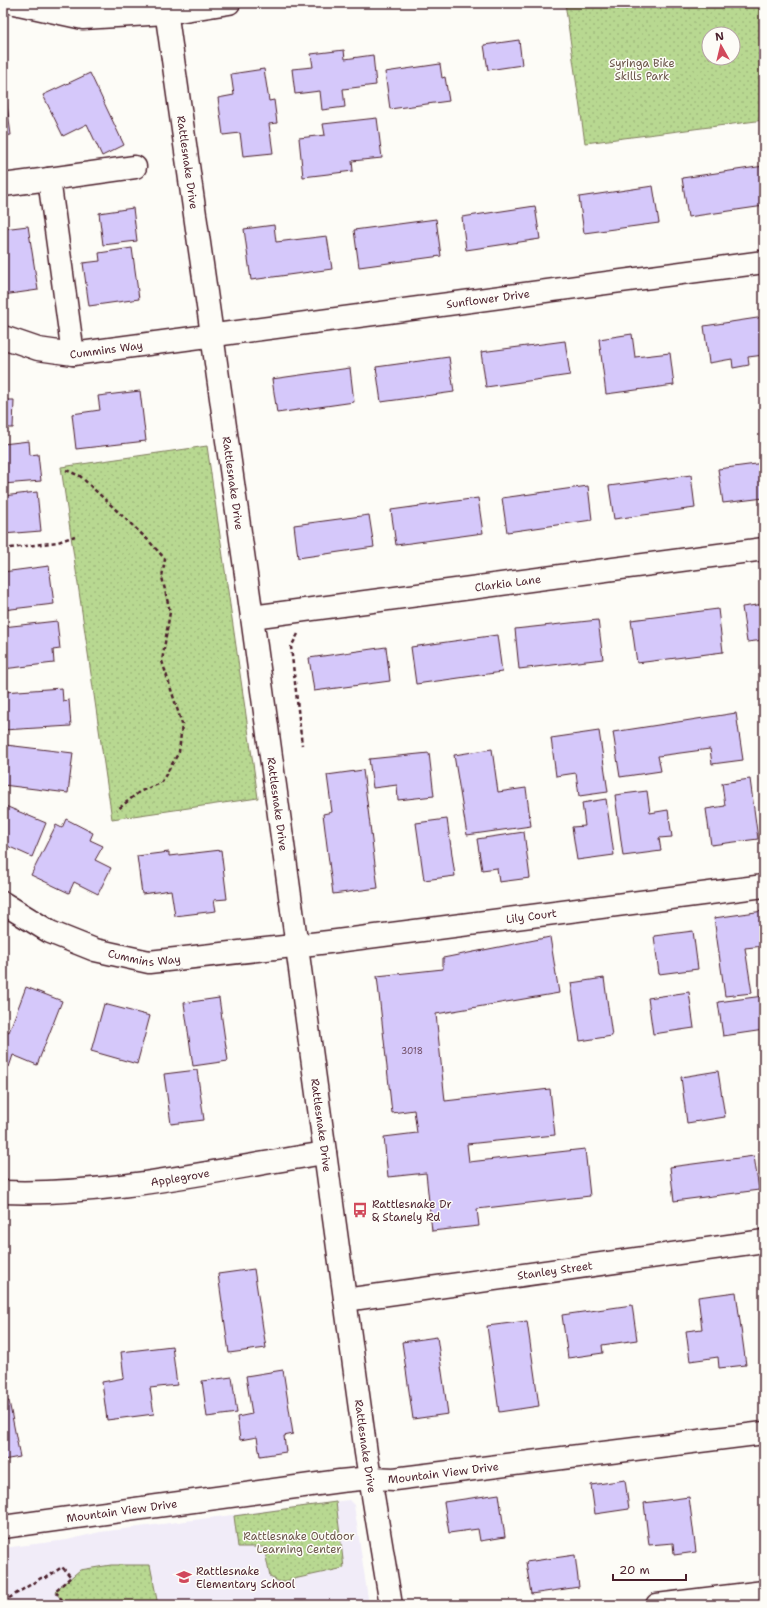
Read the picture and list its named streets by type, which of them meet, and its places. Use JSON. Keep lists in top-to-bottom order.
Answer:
{
  "streets": {
    "street": [
      "Rattlesnake Drive",
      "Sunflower Drive",
      "Cummins Way",
      "Clarkia Lane",
      "Lily Court",
      "Applegrove",
      "Stanley Street",
      "Mountain View Drive"
    ]
  },
  "crossings": [
    ["Rattlesnake Drive", "Sunflower Drive"],
    ["Rattlesnake Drive", "Cummins Way"],
    ["Rattlesnake Drive", "Clarkia Lane"],
    ["Rattlesnake Drive", "Lily Court"],
    ["Rattlesnake Drive", "Applegrove"],
    ["Rattlesnake Drive", "Stanley Street"],
    ["Rattlesnake Drive", "Mountain View Drive"],
    ["Sunflower Drive", "Cummins Way"],
    ["Cummins Way", "Lily Court"]
  ],
  "parks": ["Syringa Bike Skills Park", "Rattlesnake Outdoor Learning Center"],
  "places": {
    "bus stop": ["Rattlesnake Dr & Stanely Rd"],
    "school or university": ["Rattlesnake Elementary School"]
  },
  "house_numbers": ["3018"],
  "scale_bar": "20 m",
  "north": "top"
}
